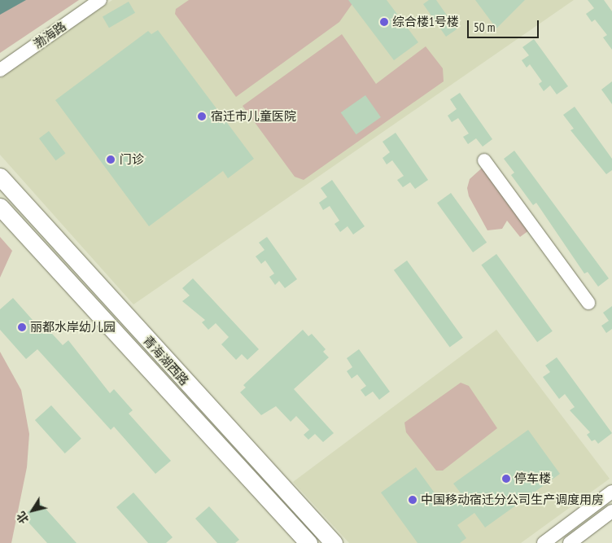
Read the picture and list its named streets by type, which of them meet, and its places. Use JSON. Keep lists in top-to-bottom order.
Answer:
{
  "streets": {
    "main road": ["青海湖西路"],
    "street": ["渤海路"]
  },
  "places": [
    "综合楼1号楼",
    "宿迁市儿童医院",
    "门诊",
    "丽都水岸幼儿园",
    "停车楼",
    "中国移动宿迁分公司生产调度用房"
  ],
  "scale_bar": "50 m",
  "north": "bottom left"
}
